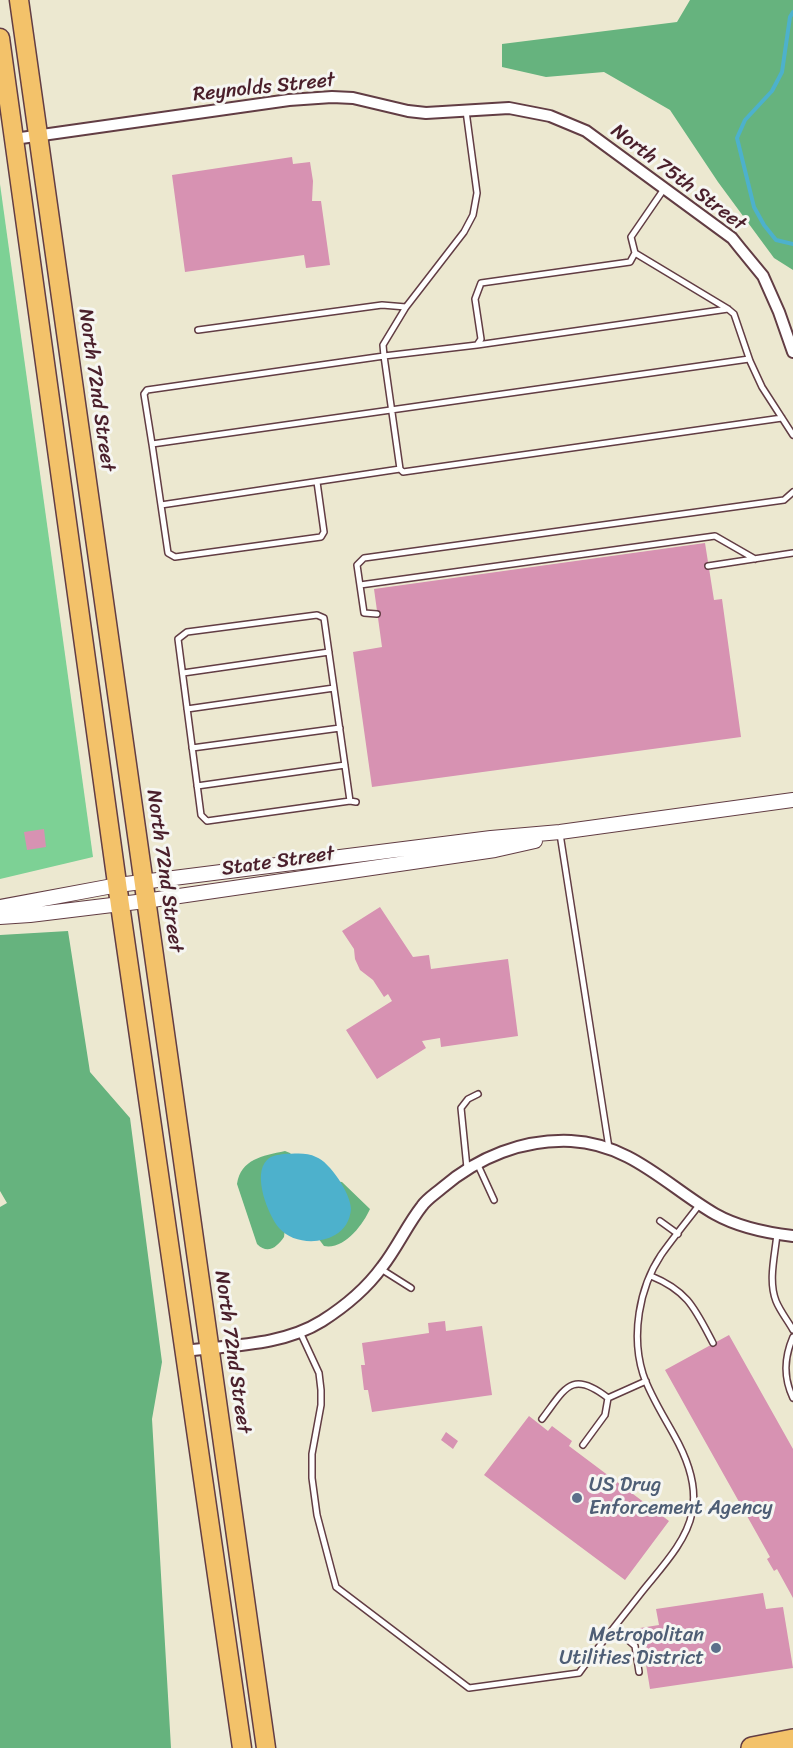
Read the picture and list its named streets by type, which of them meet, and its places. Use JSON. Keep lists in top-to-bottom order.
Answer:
{
  "streets": {
    "main road": ["North 72nd Street"],
    "street": ["Reynolds Street", "North 75th Street", "State Street"]
  },
  "crossings": [
    ["Reynolds Street", "North 75th Street"],
    ["Reynolds Street", "North 72nd Street"],
    ["North 72nd Street", "State Street"]
  ],
  "places": ["US Drug Enforcement Agency", "Metropolitan Utilities District"]
}
